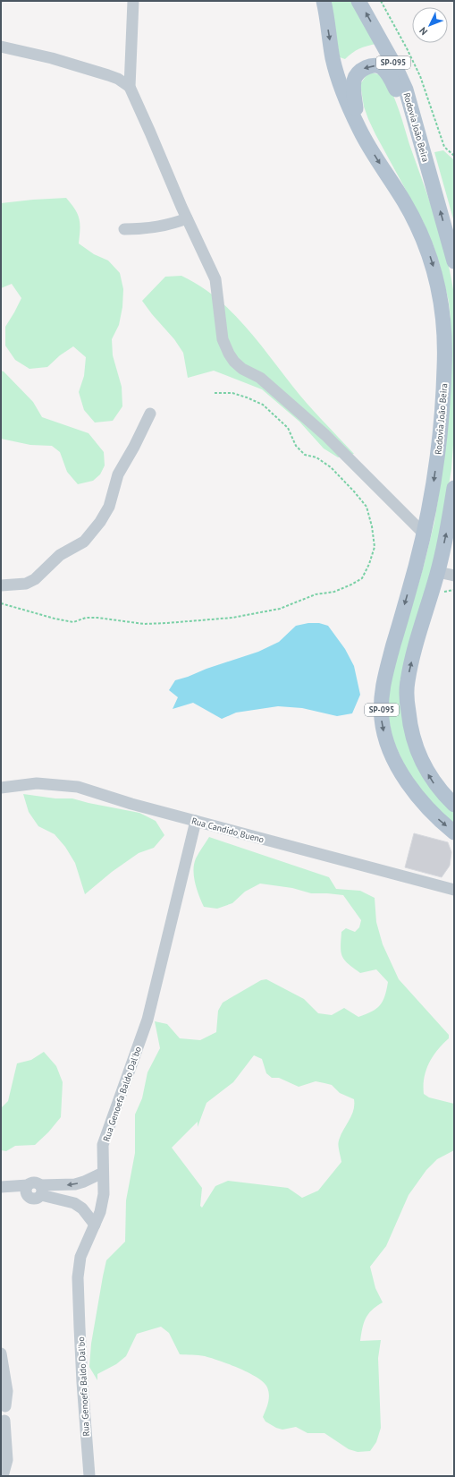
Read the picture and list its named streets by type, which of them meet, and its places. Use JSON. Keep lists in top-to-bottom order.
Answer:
{
  "streets": {
    "main road": ["SP-095", "Rodovia João Beira"],
    "street": ["Rua Candido Bueno", "Rua Genoefa Baldo Dal'bo"]
  },
  "crossings": [
    ["Rua Candido Bueno", "Rua Genoefa Baldo Dal'bo"]
  ],
  "north": "bottom left"
}
